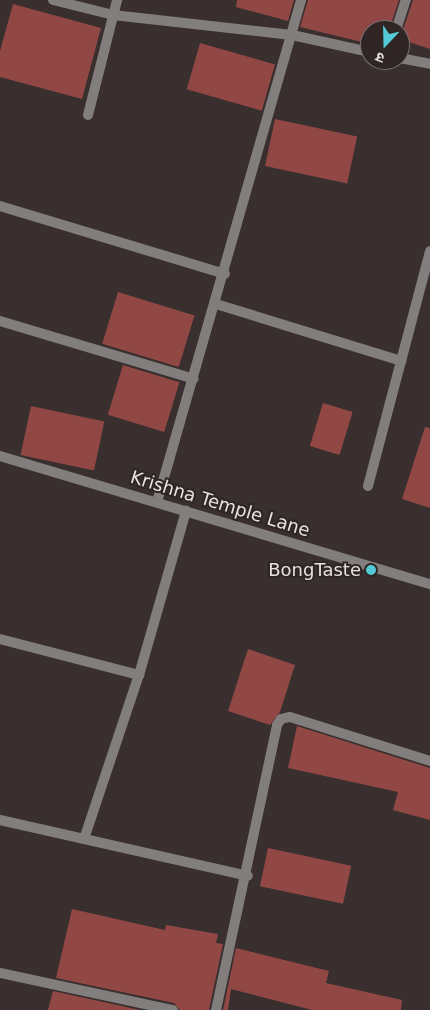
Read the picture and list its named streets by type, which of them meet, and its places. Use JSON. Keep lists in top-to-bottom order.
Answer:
{
  "streets": {
    "street": ["Krishna Temple Lane"]
  },
  "places": ["BongTaste"],
  "north": "bottom"
}
